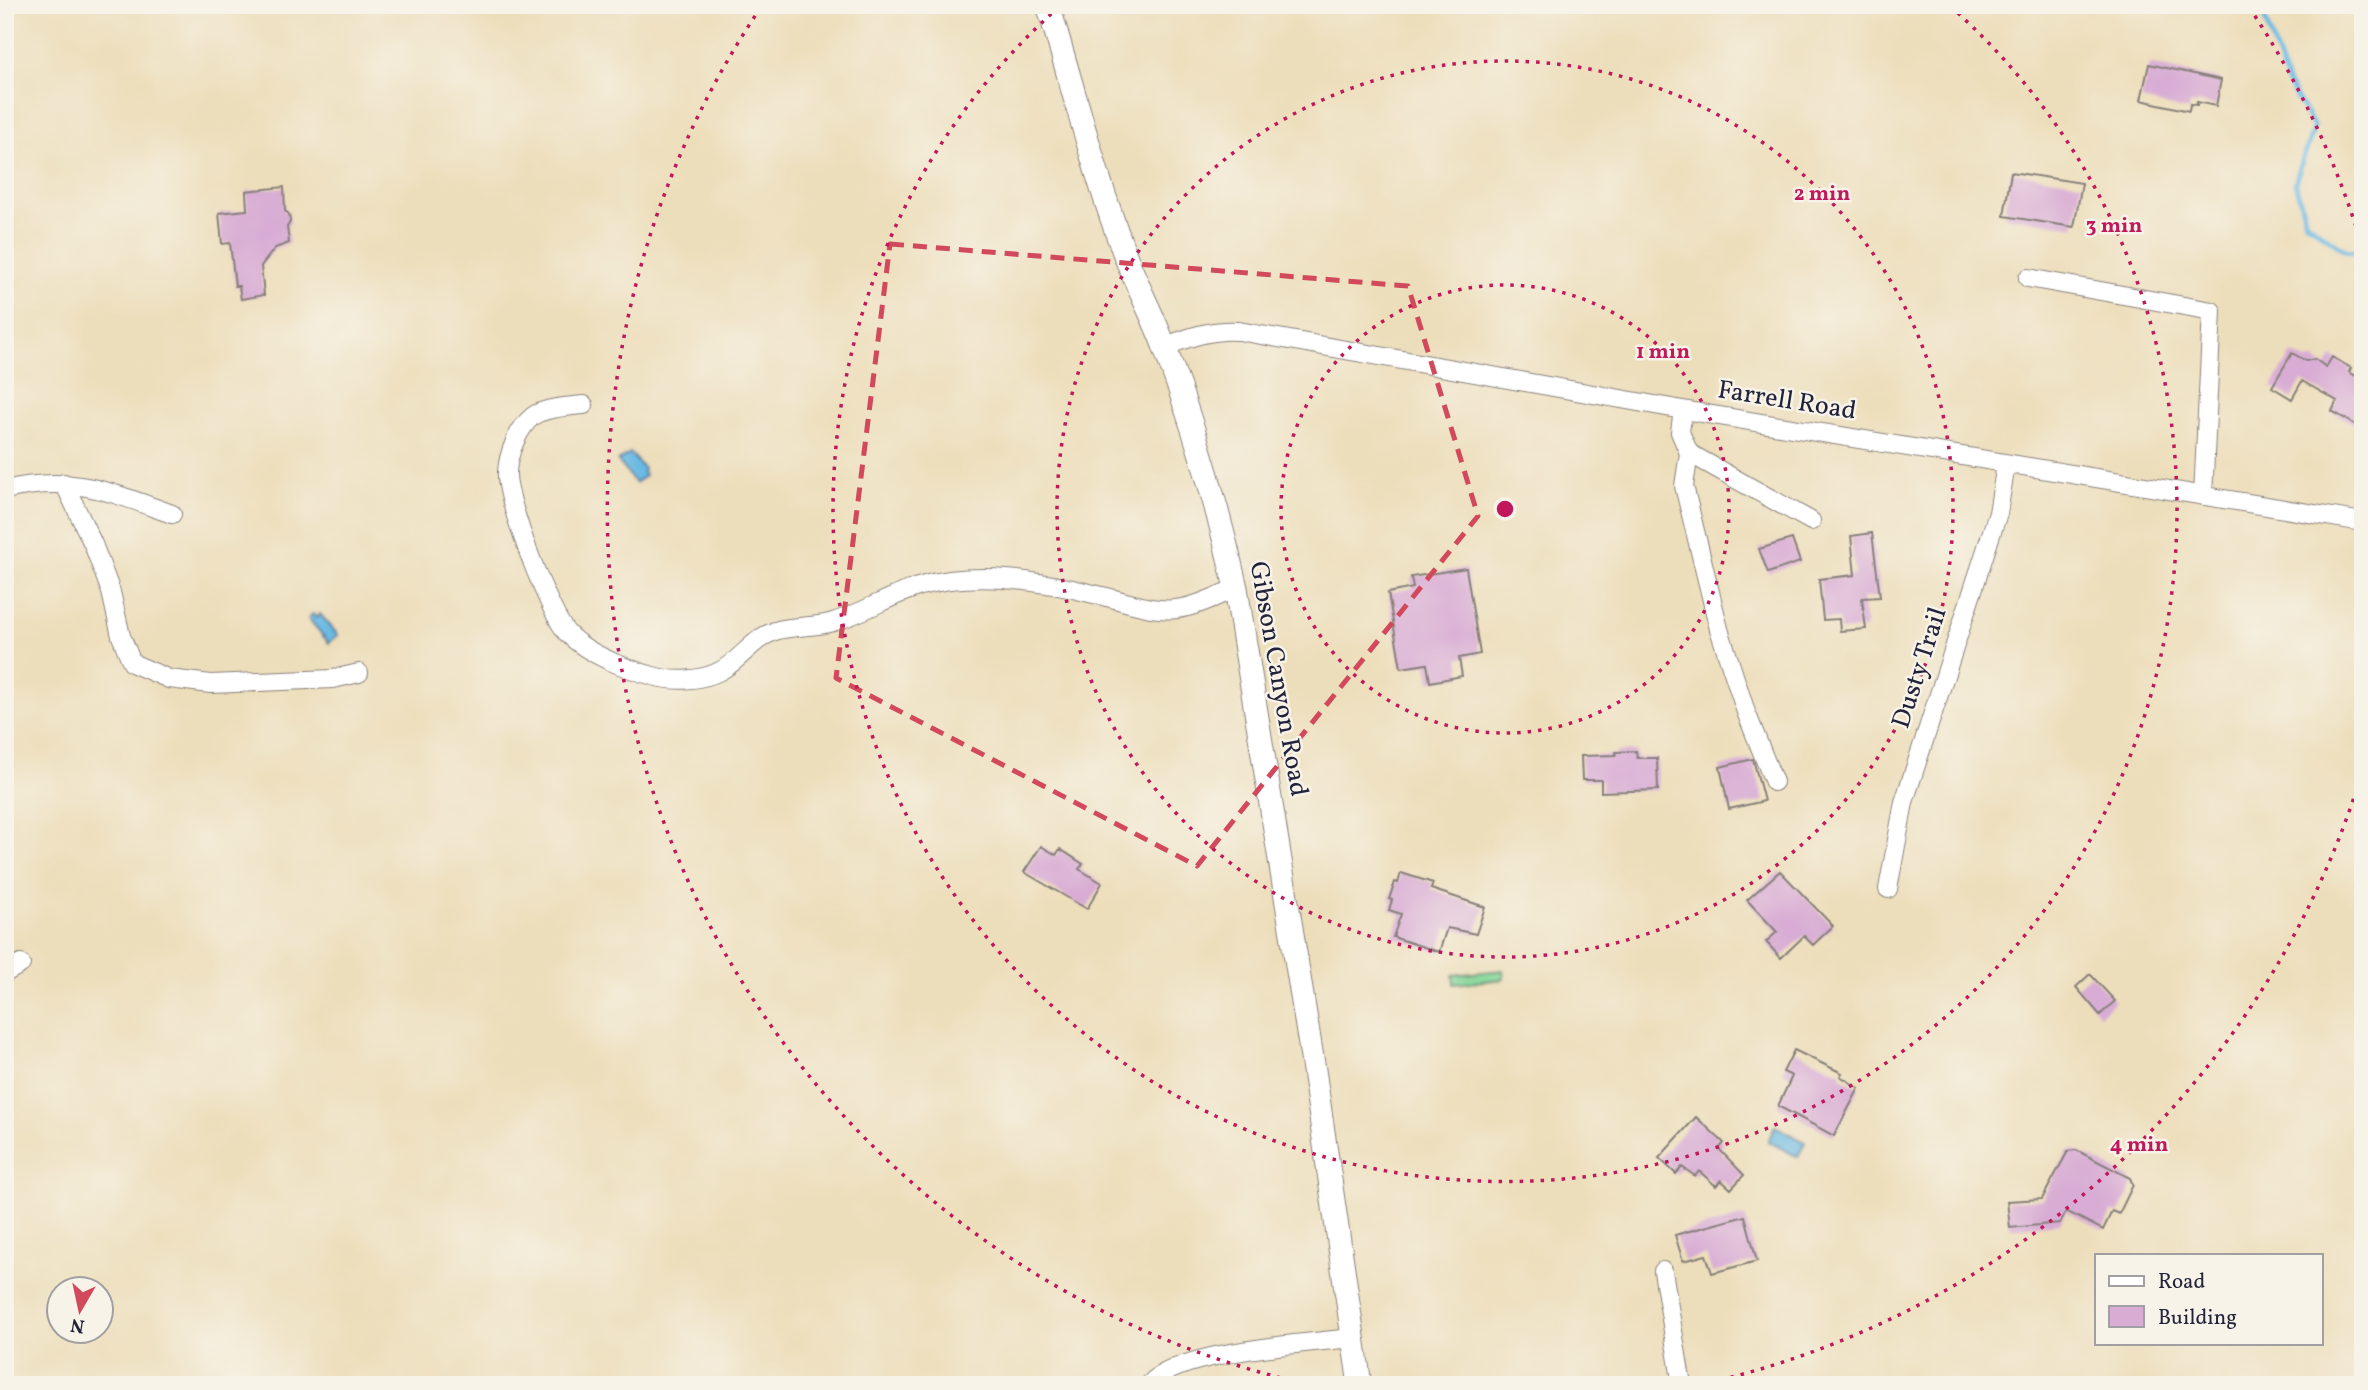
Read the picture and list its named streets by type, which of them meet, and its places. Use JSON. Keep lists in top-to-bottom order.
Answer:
{
  "streets": {
    "main road": ["Gibson Canyon Road"],
    "street": ["Farrell Road", "Dusty Trail"]
  },
  "crossings": [
    ["Farrell Road", "Dusty Trail"],
    ["Farrell Road", "Gibson Canyon Road"]
  ],
  "legend": ["Road", "Building"],
  "north": "bottom",
  "rings": [
    "2 min",
    "3 min",
    "1 min",
    "4 min"
  ]
}
